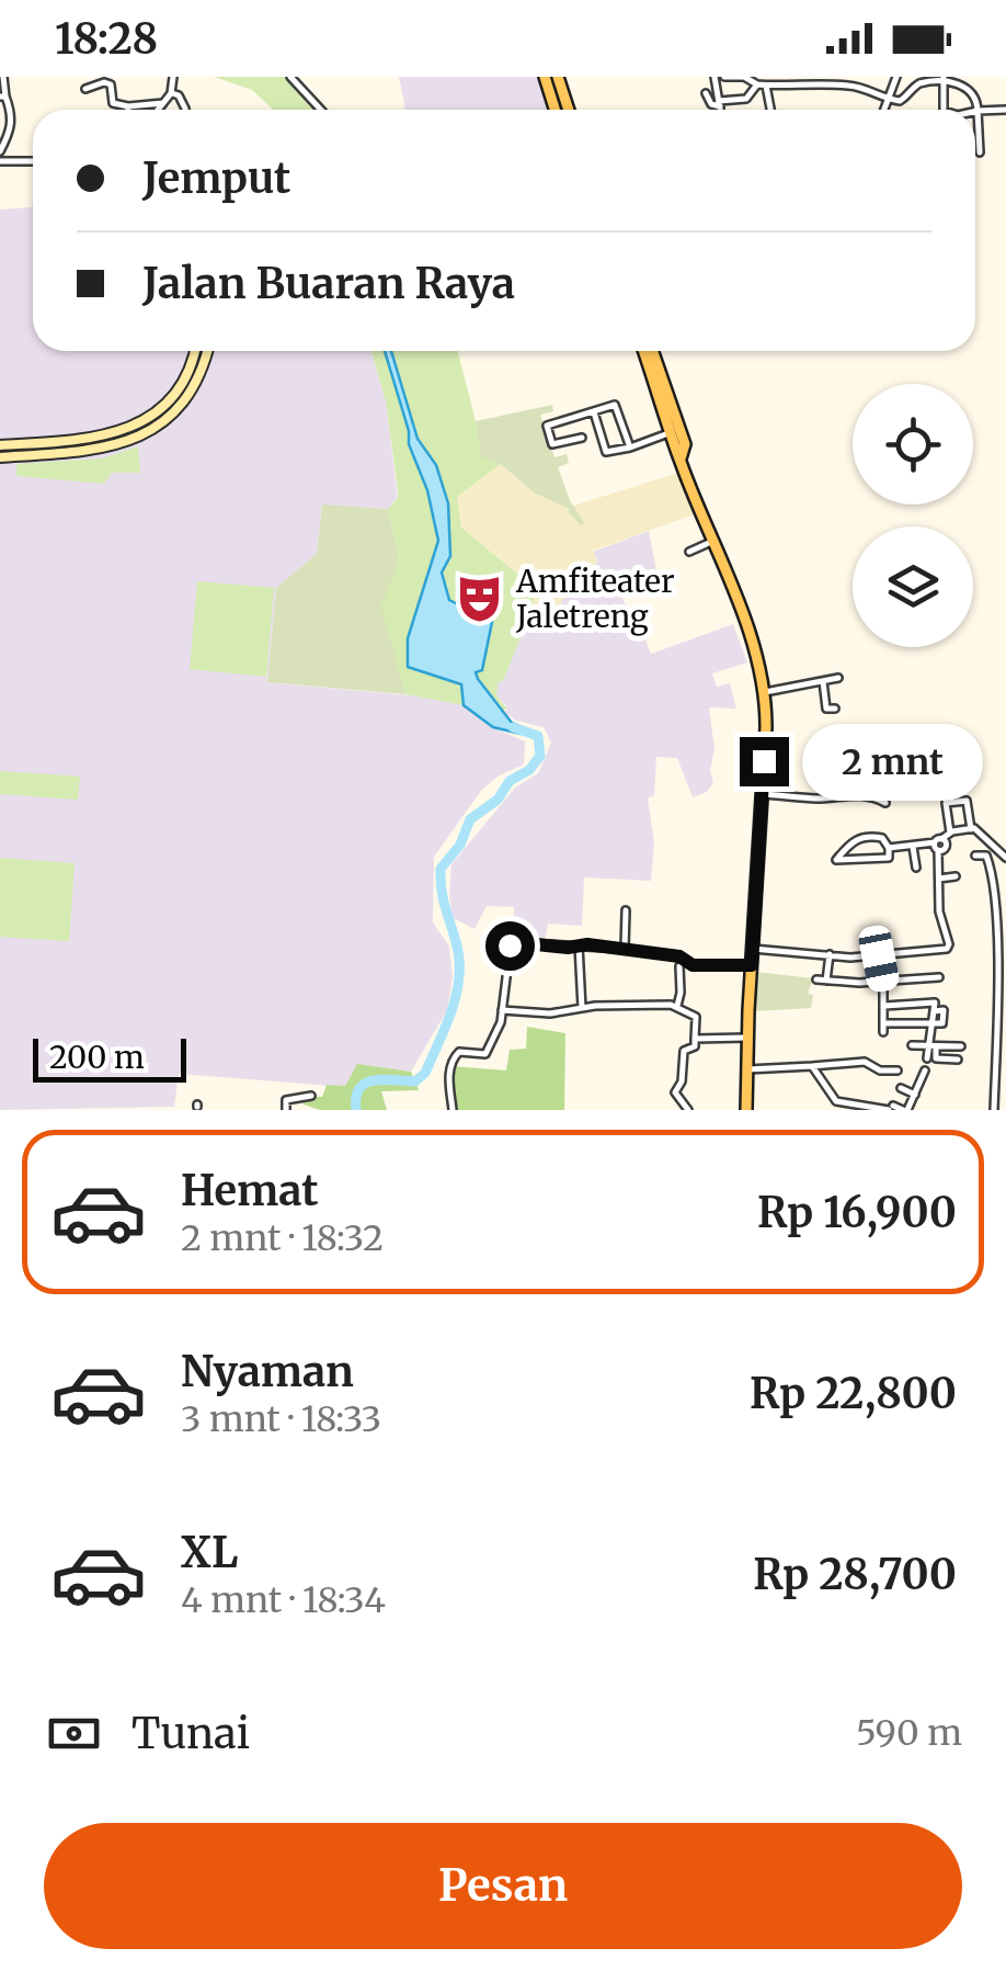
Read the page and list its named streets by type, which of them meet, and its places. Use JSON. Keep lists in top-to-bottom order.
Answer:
{
  "places": {
    "theatre": ["Amfiteater Jaletreng"]
  },
  "scale_bar": "200 m",
  "page": {
    "status": "18:28",
    "banner": ["Jemput", "Jalan Buaran Raya"],
    "bubble": "2 mnt",
    "scale": "200 m",
    "list": [
      {
        "name": "Hemat",
        "note": "2 mnt · 18:32",
        "value": "Rp 16,900"
      },
      {
        "name": "Nyaman",
        "note": "3 mnt · 18:33",
        "value": "Rp 22,800"
      },
      {
        "name": "XL",
        "note": "4 mnt · 18:34",
        "value": "Rp 28,700"
      }
    ],
    "pay": ["Tunai", "590 m"],
    "buttons": "Pesan"
  }
}
